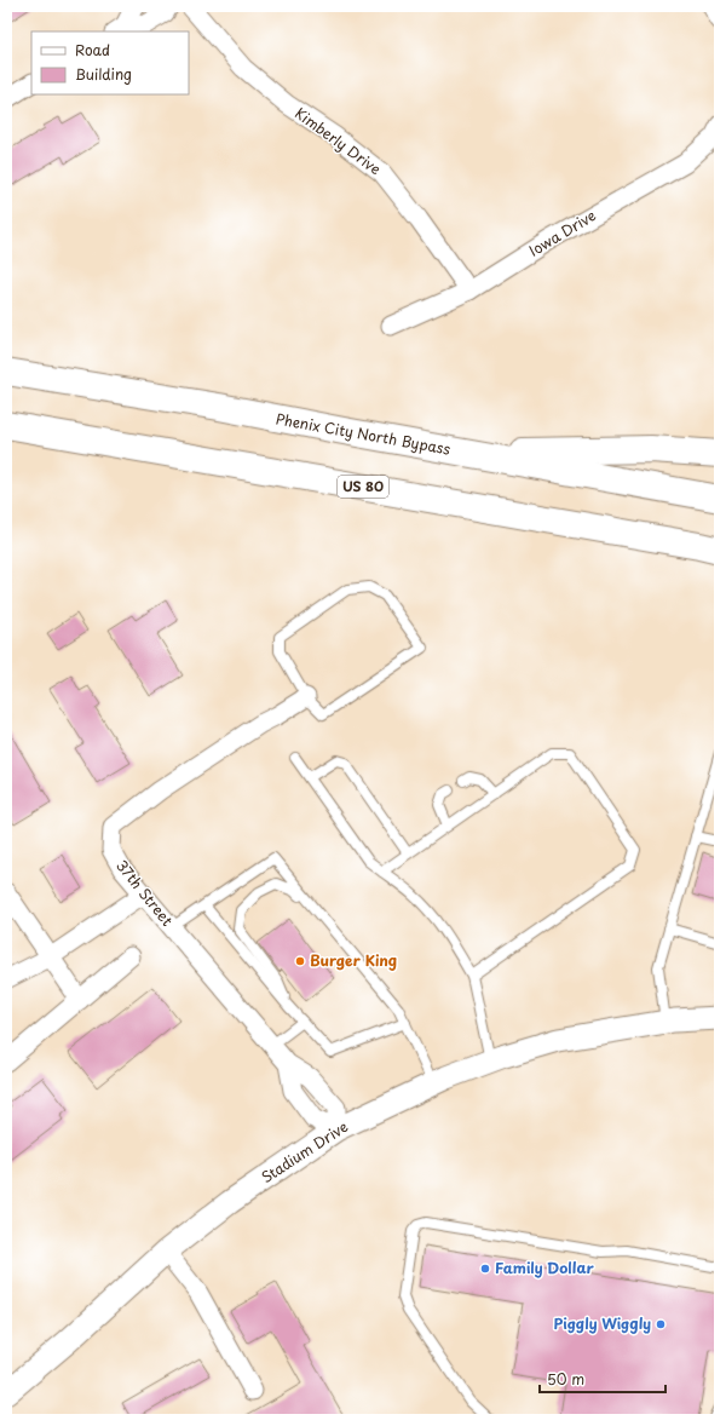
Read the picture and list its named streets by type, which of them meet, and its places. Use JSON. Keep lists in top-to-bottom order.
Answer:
{
  "streets": {
    "highway": ["Phenix City North Bypass", "US 80"],
    "street": [
      "Kimberly Drive",
      "Iowa Drive",
      "37th Street",
      "Stadium Drive"
    ]
  },
  "crossings": [
    ["Kimberly Drive", "Iowa Drive"],
    ["37th Street", "Stadium Drive"]
  ],
  "places": ["Burger King", "Family Dollar", "Piggly Wiggly"],
  "legend": ["Road", "Building"],
  "scale_bar": "50 m"
}
